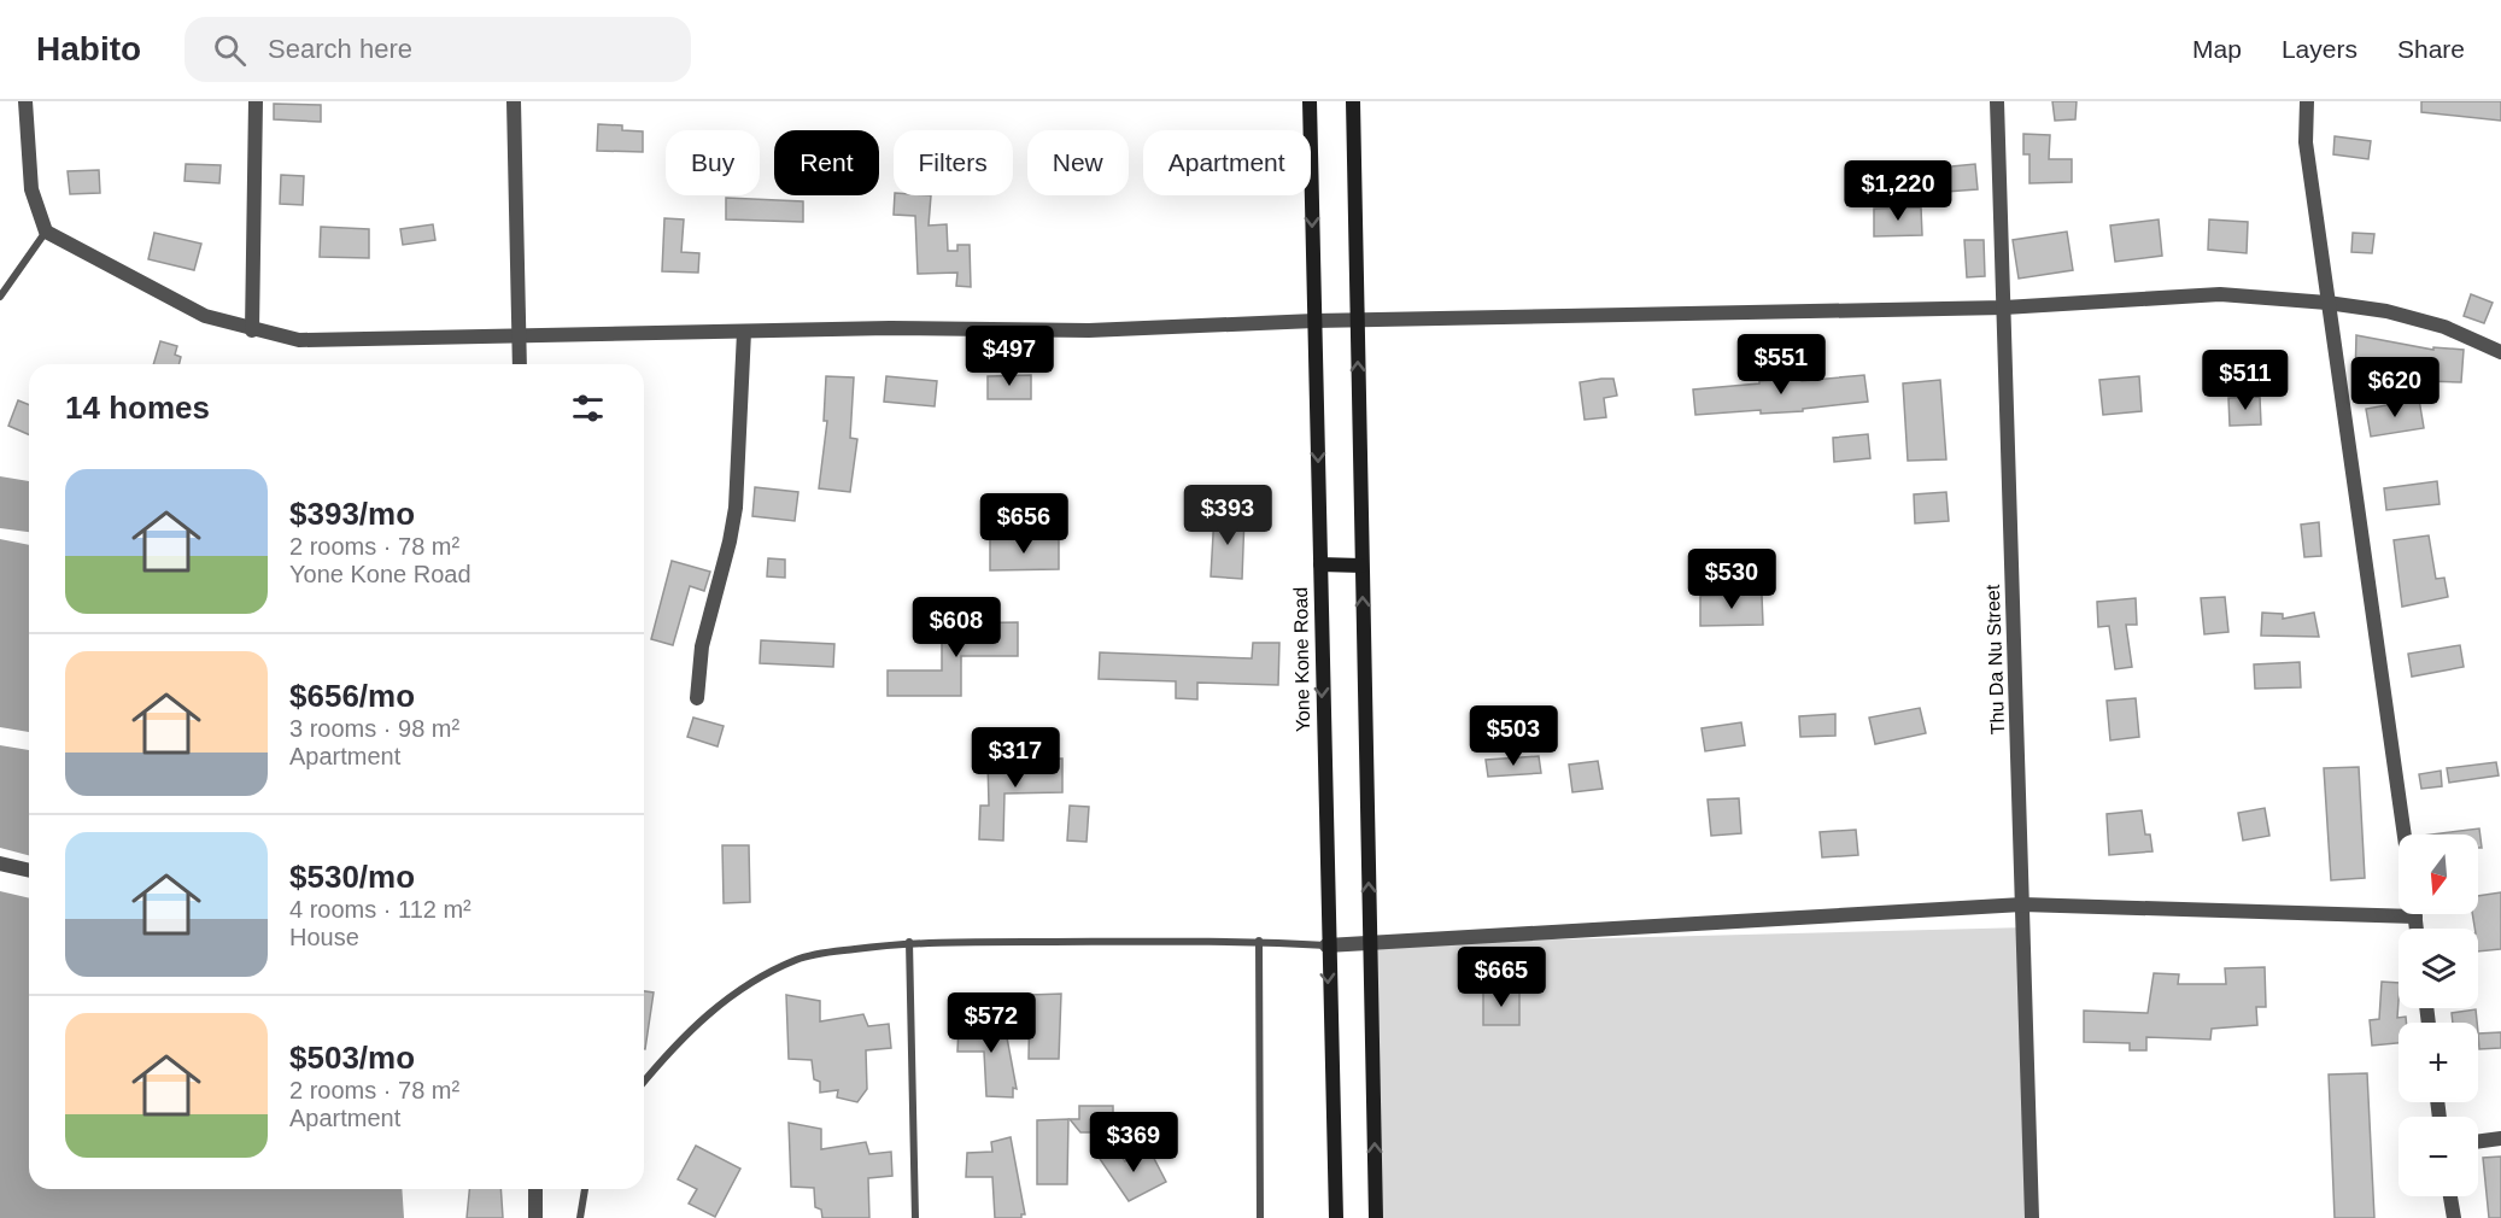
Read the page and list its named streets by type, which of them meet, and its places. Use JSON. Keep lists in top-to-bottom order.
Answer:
{
  "streets": {
    "street": ["Yone Kone Road", "Thu Da Nu Street"]
  },
  "north": "bottom",
  "page": {
    "header": "Habito",
    "search": "Search here",
    "nav": ["Map", "Layers", "Share"],
    "chip": [
      "Buy",
      "Rent",
      "Filters",
      "New",
      "Apartment"
    ],
    "price": [
      "$1,220",
      "$497",
      "$551",
      "$511",
      "$620",
      "$393",
      "$656",
      "$530",
      "$608",
      "$503",
      "$317",
      "$665",
      "$572",
      "$369"
    ],
    "heading": "14 homes",
    "list": [
      {
        "name": "$393/mo",
        "note": "2 rooms · 78 m² · Yone Kone Road"
      },
      {
        "name": "$656/mo",
        "note": "3 rooms · 98 m² · Apartment"
      },
      {
        "name": "$530/mo",
        "note": "4 rooms · 112 m² · House"
      },
      {
        "name": "$503/mo",
        "note": "2 rooms · 78 m² · Apartment"
      }
    ],
    "map_buttons": ["+", "−"]
  }
}
